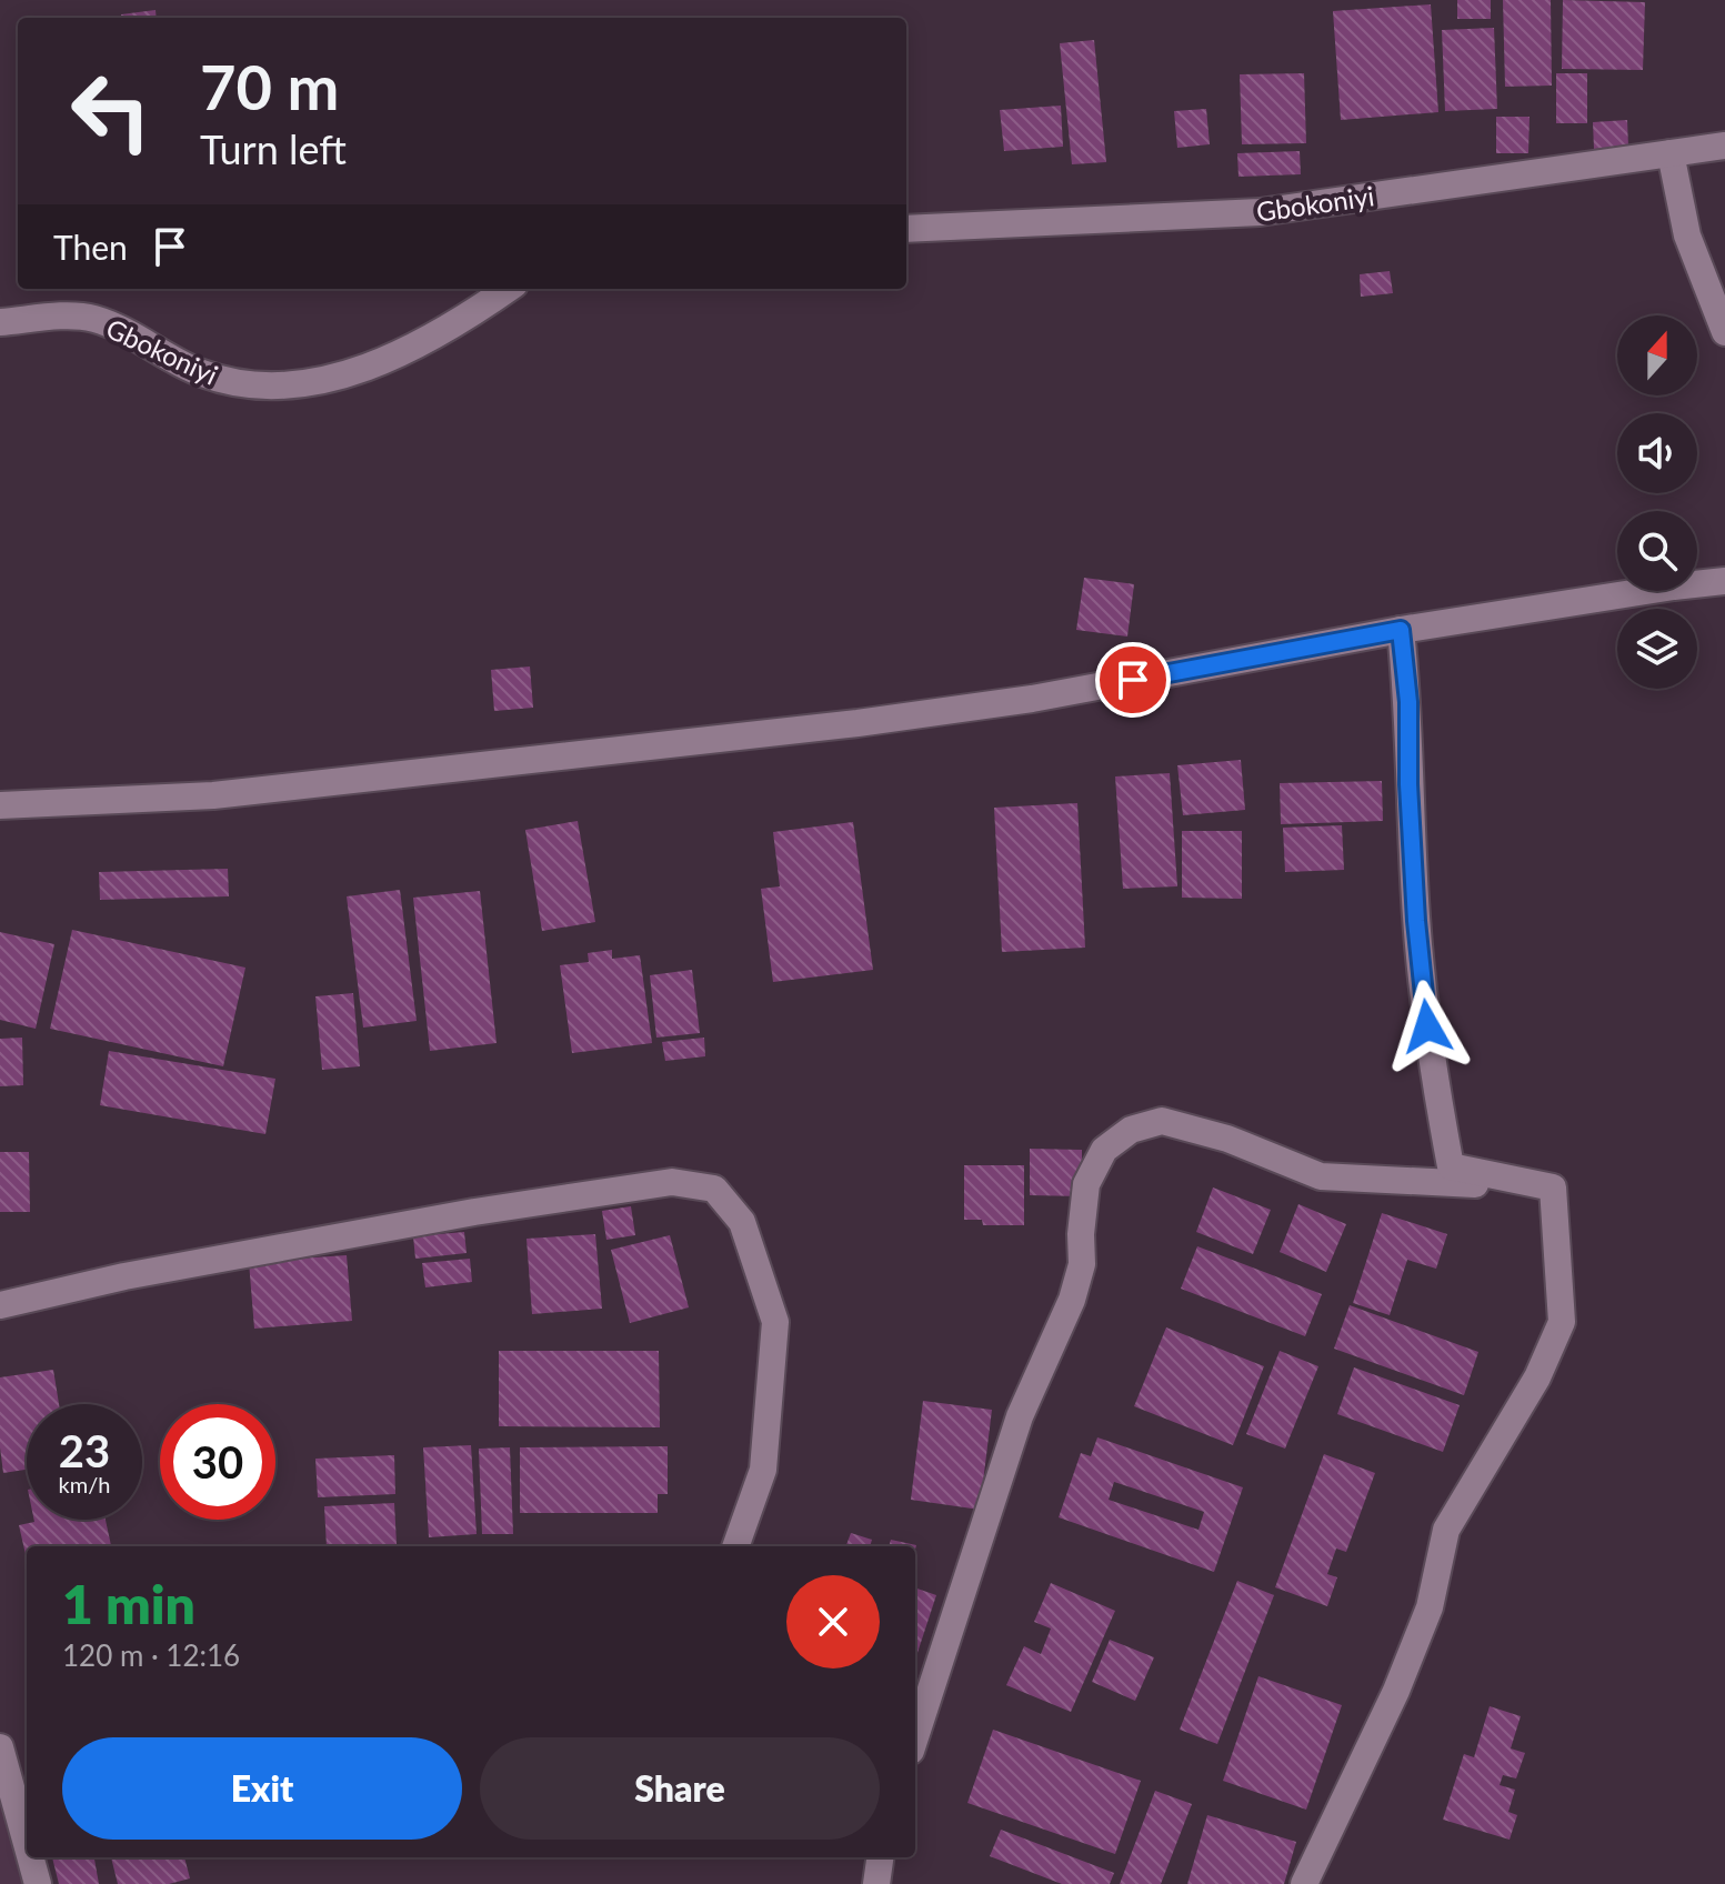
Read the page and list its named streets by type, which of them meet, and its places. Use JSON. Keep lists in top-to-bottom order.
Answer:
{
  "streets": {
    "street": ["Gbokoniyi"]
  },
  "north": "top",
  "page": {
    "turn": ["70 m", "Turn left"],
    "then": "Then",
    "speed": "23 km/h",
    "limit": "30",
    "heading": ["1 min", "120 m · 12:16"],
    "buttons": ["Exit", "Share"]
  }
}
